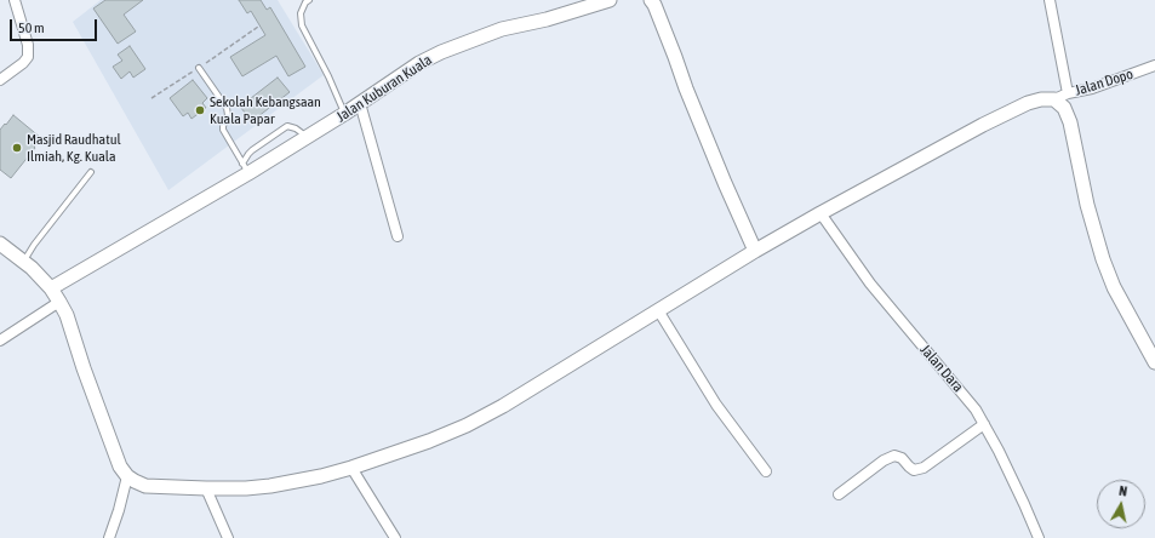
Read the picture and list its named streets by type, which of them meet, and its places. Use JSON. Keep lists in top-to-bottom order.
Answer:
{
  "streets": {
    "main road": ["Jalan Kuburan Kuala"],
    "street": ["Jalan Dopo", "Jalan Dara"]
  },
  "places": ["Sekolah Kebangsaan Kuala Papar", "Masjid Raudhatul Ilmiah, Kg. Kuala"],
  "scale_bar": "50 m",
  "north": "top"
}
